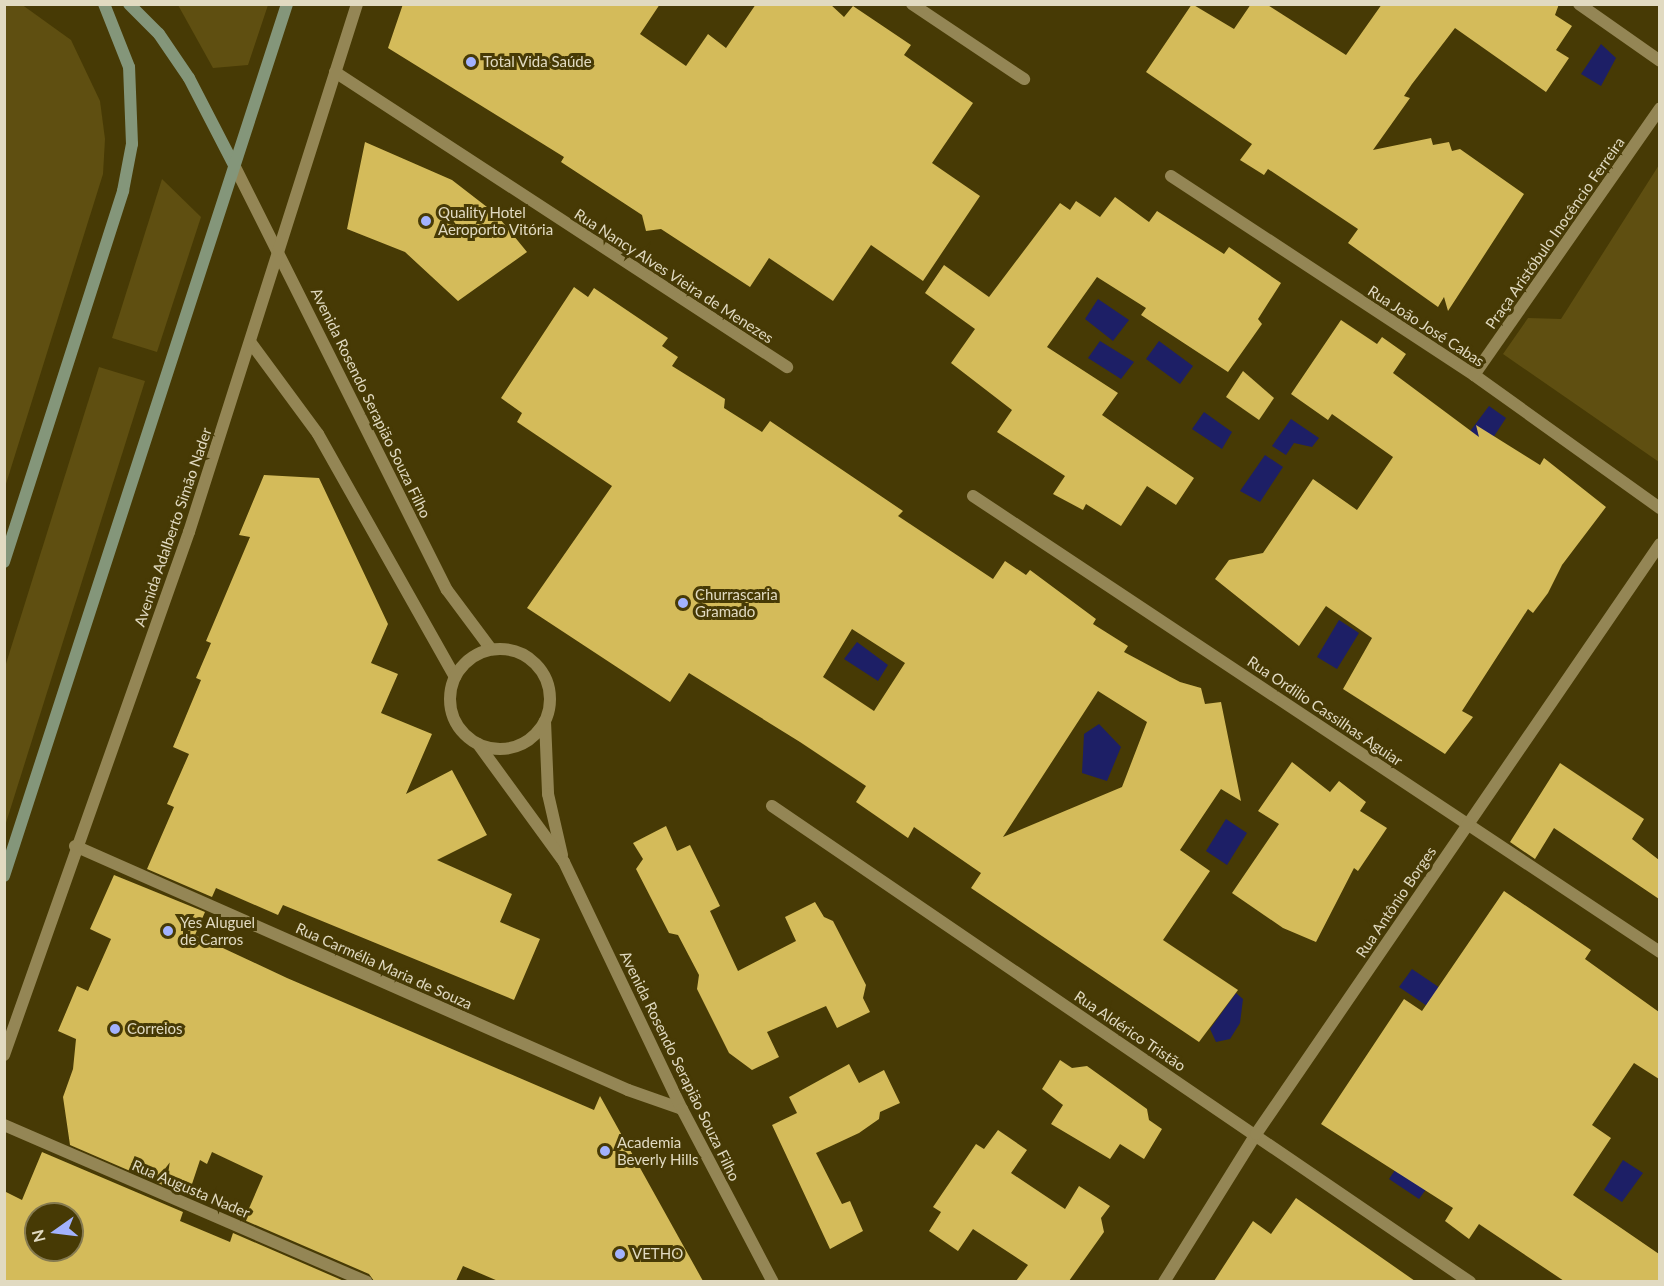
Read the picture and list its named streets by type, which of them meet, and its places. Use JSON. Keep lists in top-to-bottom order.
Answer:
{
  "streets": {
    "street": [
      "Praça Aristóbulo Inocêncio Ferreira",
      "Rua Nancy Alves Vieira de Menezes",
      "Rua João José Cabas",
      "Avenida Rosendo Serapião Souza Filho",
      "Avenida Adalberto Simão Nader",
      "Rua Ordilio Cassilhas Aguiar",
      "Rua Antônio Borges",
      "Rua Carmélia Maria de Souza",
      "Rua Aldérico Tristão",
      "Rua Augusta Nader"
    ]
  },
  "crossings": [
    ["Praça Aristóbulo Inocêncio Ferreira", "Rua João José Cabas"],
    ["Rua Nancy Alves Vieira de Menezes", "Avenida Adalberto Simão Nader"],
    ["Avenida Rosendo Serapião Souza Filho", "Avenida Adalberto Simão Nader"],
    ["Avenida Rosendo Serapião Souza Filho", "Rua Carmélia Maria de Souza"],
    ["Avenida Adalberto Simão Nader", "Rua Carmélia Maria de Souza"],
    ["Rua Ordilio Cassilhas Aguiar", "Rua Antônio Borges"],
    ["Rua Antônio Borges", "Rua Aldérico Tristão"]
  ],
  "places": [
    "Total Vida Saúde",
    "Quality Hotel Aeroporto Vitória",
    "Churrascaria Gramado",
    "Yes Aluguel de Carros",
    "Correios",
    "Academia Beverly Hills",
    "VETHO"
  ],
  "north": "left"
}
